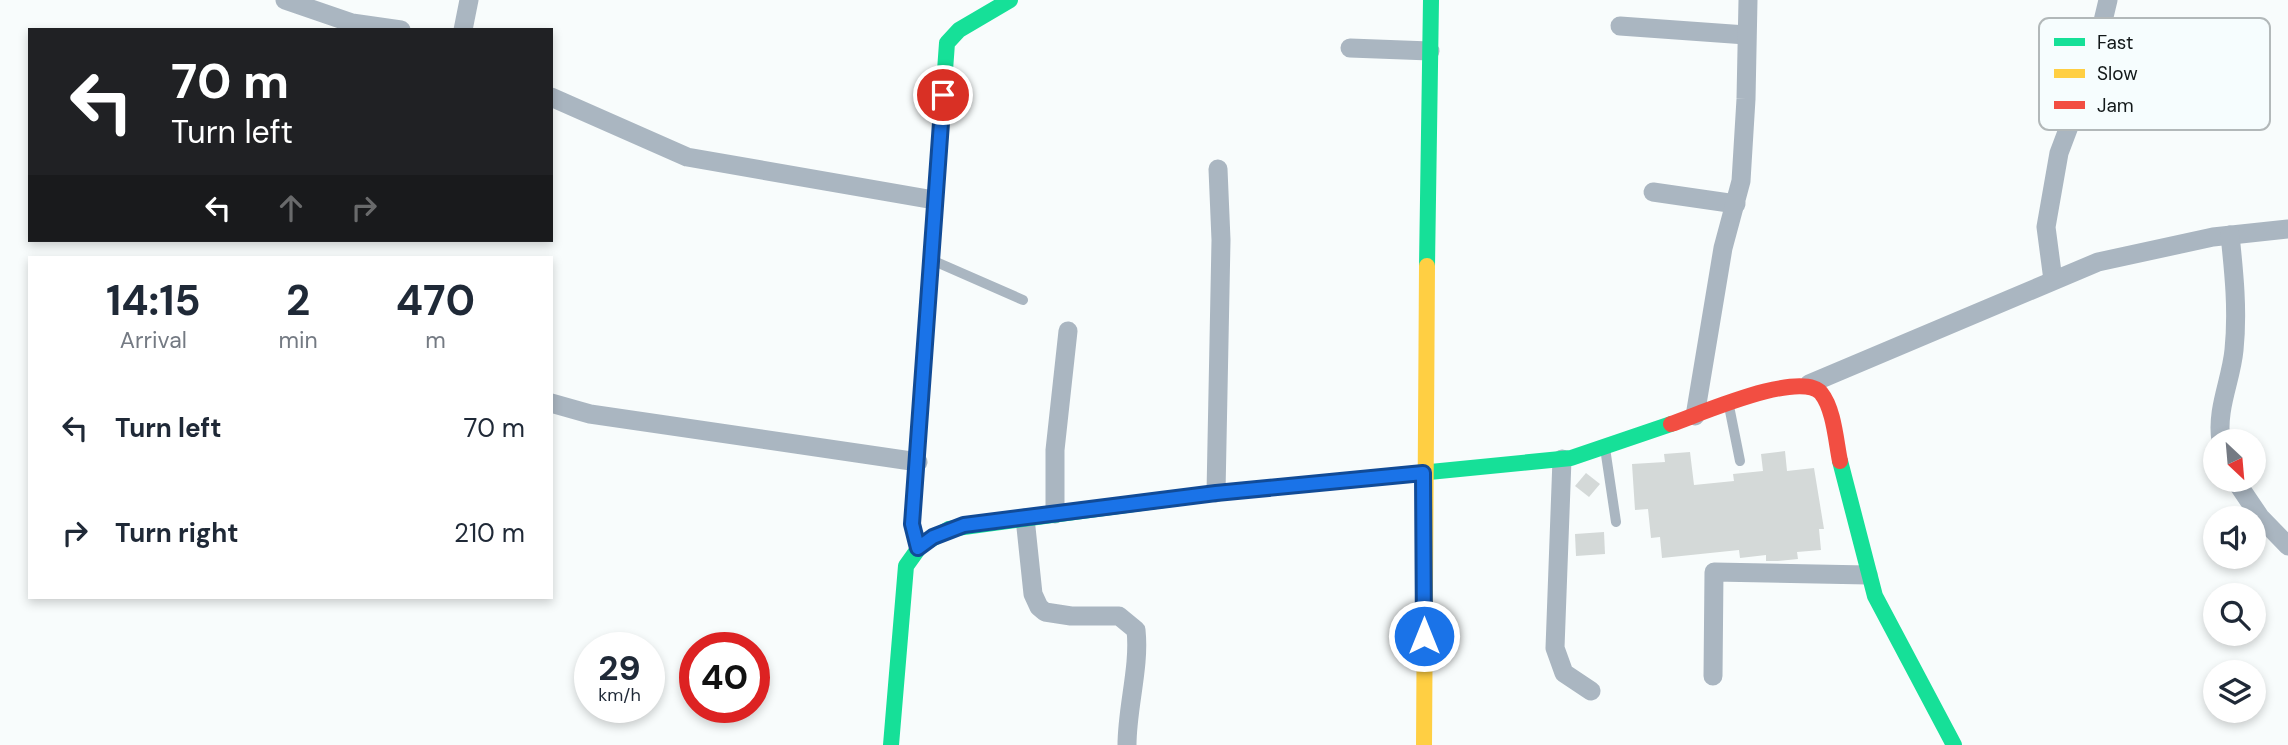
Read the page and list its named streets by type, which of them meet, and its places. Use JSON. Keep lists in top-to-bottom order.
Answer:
{
  "legend": ["Fast", "Slow", "Jam"],
  "north": "bottom right",
  "page": {
    "turn": ["70 m", "Turn left"],
    "eta": [
      "14:15",
      "Arrival",
      "2",
      "min",
      "470",
      "m"
    ],
    "list": [
      {
        "name": "Turn left",
        "value": "70 m"
      },
      {
        "name": "Turn right",
        "value": "210 m"
      }
    ],
    "speed": "29 km/h",
    "limit": "40"
  }
}
